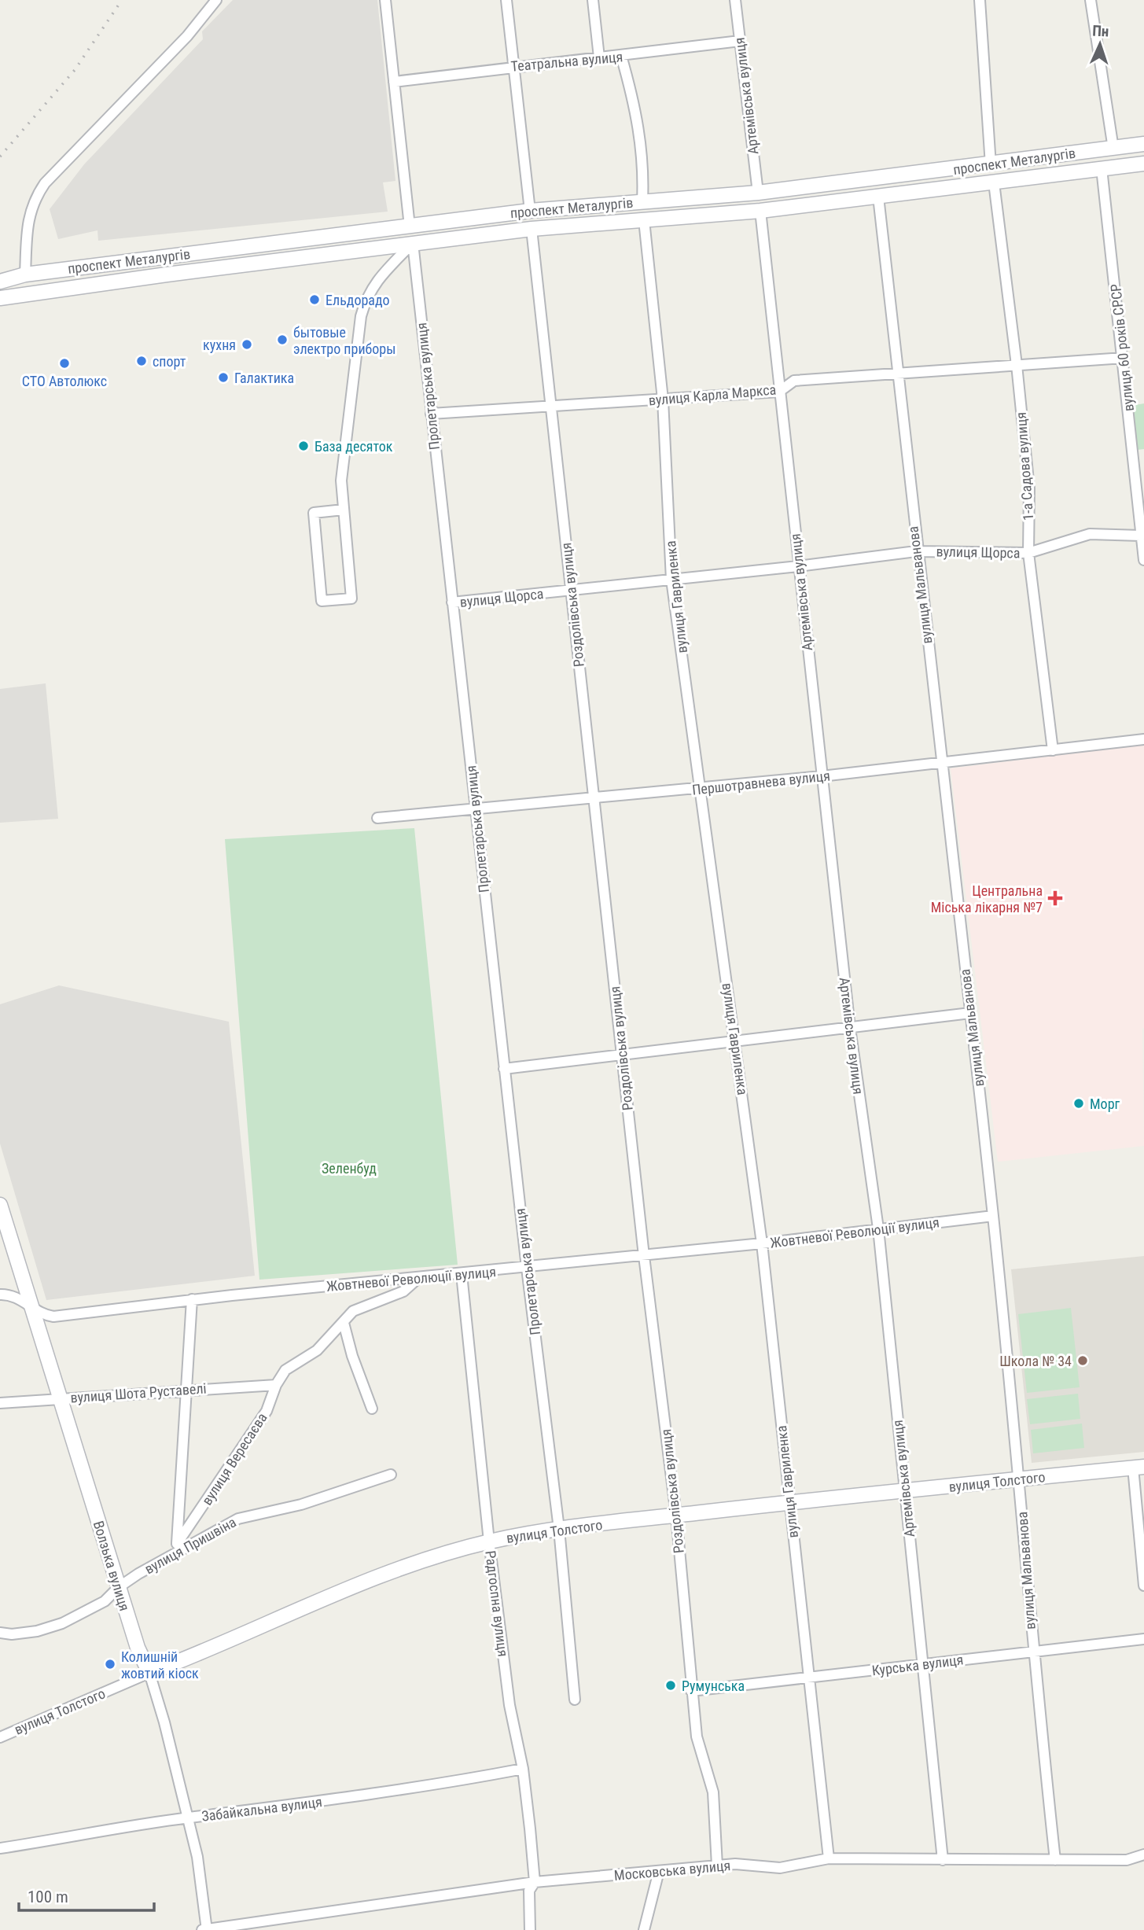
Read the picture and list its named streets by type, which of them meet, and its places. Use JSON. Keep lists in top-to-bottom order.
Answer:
{
  "streets": {
    "street": [
      "Театральна вулиця",
      "Артемівська вулиця",
      "проспект Металургів",
      "вулиця 60 років СРСР",
      "Пролетарська вулиця",
      "вулиця Карла Маркса",
      "1-а Садова вулиця",
      "вулиця Щорса",
      "вулиця Мальванова",
      "вулиця Гавриленка",
      "Роздолівська вулиця",
      "Першотравнева вулиця",
      "Жовтневої Революції вулиця",
      "вулиця Шота Руставелі",
      "вулиця Вересаєва",
      "вулиця Толстого",
      "вулиця Пришвіна",
      "Волзька вулиця",
      "Радгоспна вулиця",
      "Курська вулиця",
      "Забайкальна вулиця",
      "Московська вулиця"
    ]
  },
  "crossings": [
    ["Театральна вулиця", "Артемівська вулиця"],
    ["Артемівська вулиця", "проспект Металургів"],
    ["Артемівська вулиця", "вулиця Карла Маркса"],
    ["Артемівська вулиця", "вулиця Щорса"],
    ["Артемівська вулиця", "Першотравнева вулиця"],
    ["Артемівська вулиця", "Жовтневої Революції вулиця"],
    ["Артемівська вулиця", "вулиця Толстого"],
    ["Артемівська вулиця", "Курська вулиця"],
    ["Артемівська вулиця", "Московська вулиця"],
    ["проспект Металургів", "вулиця 60 років СРСР"],
    ["проспект Металургів", "Пролетарська вулиця"],
    ["проспект Металургів", "1-а Садова вулиця"],
    ["проспект Металургів", "вулиця Мальванова"],
    ["проспект Металургів", "вулиця Гавриленка"],
    ["проспект Металургів", "Роздолівська вулиця"],
    ["вулиця 60 років СРСР", "вулиця Карла Маркса"],
    ["вулиця 60 років СРСР", "вулиця Щорса"],
    ["Пролетарська вулиця", "вулиця Карла Маркса"],
    ["Пролетарська вулиця", "вулиця Щорса"],
    ["Пролетарська вулиця", "Першотравнева вулиця"],
    ["Пролетарська вулиця", "Жовтневої Революції вулиця"],
    ["Пролетарська вулиця", "вулиця Толстого"],
    ["вулиця Карла Маркса", "1-а Садова вулиця"],
    ["вулиця Карла Маркса", "вулиця Мальванова"],
    ["вулиця Карла Маркса", "вулиця Гавриленка"],
    ["вулиця Карла Маркса", "Роздолівська вулиця"],
    ["1-а Садова вулиця", "вулиця Щорса"],
    ["1-а Садова вулиця", "Першотравнева вулиця"],
    ["вулиця Щорса", "вулиця Мальванова"],
    ["вулиця Щорса", "вулиця Гавриленка"],
    ["вулиця Щорса", "Роздолівська вулиця"],
    ["вулиця Мальванова", "Першотравнева вулиця"],
    ["вулиця Мальванова", "Жовтневої Революції вулиця"],
    ["вулиця Мальванова", "вулиця Толстого"],
    ["вулиця Мальванова", "Курська вулиця"],
    ["вулиця Мальванова", "Московська вулиця"],
    ["вулиця Гавриленка", "Першотравнева вулиця"],
    ["вулиця Гавриленка", "Жовтневої Революції вулиця"],
    ["вулиця Гавриленка", "вулиця Толстого"],
    ["вулиця Гавриленка", "Курська вулиця"],
    ["вулиця Гавриленка", "Московська вулиця"],
    ["Роздолівська вулиця", "Першотравнева вулиця"],
    ["Роздолівська вулиця", "Жовтневої Революції вулиця"],
    ["Роздолівська вулиця", "вулиця Толстого"],
    ["Роздолівська вулиця", "Курська вулиця"],
    ["Роздолівська вулиця", "Московська вулиця"],
    ["Жовтневої Революції вулиця", "вулиця Вересаєва"],
    ["Жовтневої Революції вулиця", "Волзька вулиця"],
    ["Жовтневої Революції вулиця", "Радгоспна вулиця"],
    ["вулиця Шота Руставелі", "вулиця Вересаєва"],
    ["вулиця Шота Руставелі", "Волзька вулиця"],
    ["вулиця Вересаєва", "вулиця Пришвіна"],
    ["вулиця Толстого", "Волзька вулиця"],
    ["вулиця Толстого", "Радгоспна вулиця"],
    ["вулиця Пришвіна", "Волзька вулиця"],
    ["Волзька вулиця", "Забайкальна вулиця"],
    ["Волзька вулиця", "Московська вулиця"],
    ["Радгоспна вулиця", "Забайкальна вулиця"],
    ["Радгоспна вулиця", "Московська вулиця"]
  ],
  "parks": ["Зеленбуд"],
  "places": {
    "other": [
      "Ельдорадо",
      "бытовые электро приборы",
      "кухня",
      "спорт",
      "СТО Автолюкс",
      "Галактика",
      "База десяток",
      "Морг",
      "Школа № 34",
      "Колишній жовтий кіоск",
      "Румунська"
    ],
    "health": ["Центральна Міська лікарня №7"]
  },
  "scale_bar": "100 m",
  "north": "top"
}
